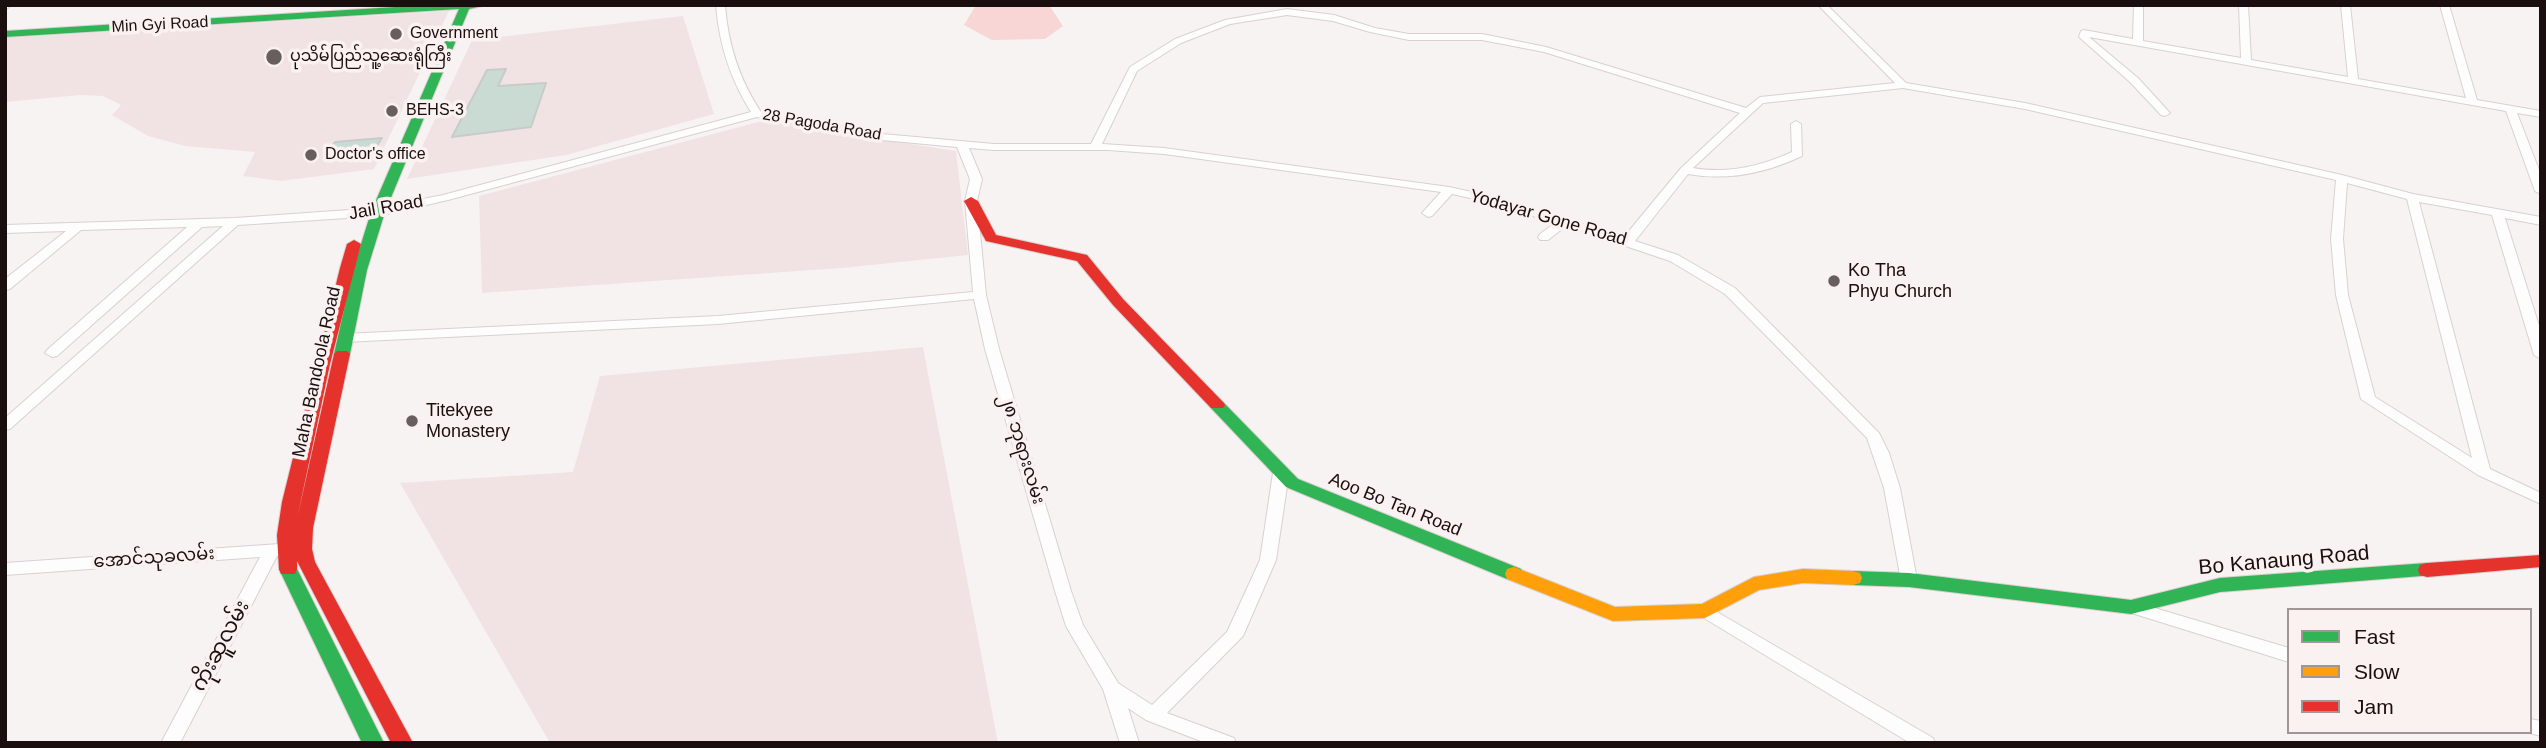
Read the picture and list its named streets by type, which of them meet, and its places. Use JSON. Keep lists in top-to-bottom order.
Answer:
{
  "streets": {
    "main road": [
      "Min Gyi Road",
      "Maha Bandoola Road",
      "Aoo Bo Tan Road",
      "Bo Kanaung Road"
    ],
    "street": [
      "28 Pagoda Road",
      "Jail Road",
      "Yodayar Gone Road",
      "၂၈ ဘုရားလမ်း",
      "အောင်သုခလမ်း",
      "ကိုးဆူလမ်း"
    ]
  },
  "crossings": [
    ["Min Gyi Road", "Maha Bandoola Road"],
    ["28 Pagoda Road", "Jail Road"],
    ["28 Pagoda Road", "Yodayar Gone Road"],
    ["28 Pagoda Road", "၂၈ ဘုရားလမ်း"],
    ["Jail Road", "Maha Bandoola Road"],
    ["Yodayar Gone Road", "၂၈ ဘုရားလမ်း"],
    ["Yodayar Gone Road", "Aoo Bo Tan Road"],
    ["Yodayar Gone Road", "Bo Kanaung Road"],
    ["Maha Bandoola Road", "အောင်သုခလမ်း"],
    ["Maha Bandoola Road", "ကိုးဆူလမ်း"],
    ["၂၈ ဘုရားလမ်း", "Aoo Bo Tan Road"],
    ["Aoo Bo Tan Road", "Bo Kanaung Road"],
    ["အောင်သုခလမ်း", "ကိုးဆူလမ်း"]
  ],
  "places": [
    "Government",
    "ပုသိမ်ပြည်သူ့ဆေးရုံကြီး",
    "BEHS-3",
    "Doctor's office",
    "Ko Tha Phyu Church",
    "Titekyee Monastery"
  ],
  "legend": ["Fast", "Slow", "Jam"]
}
